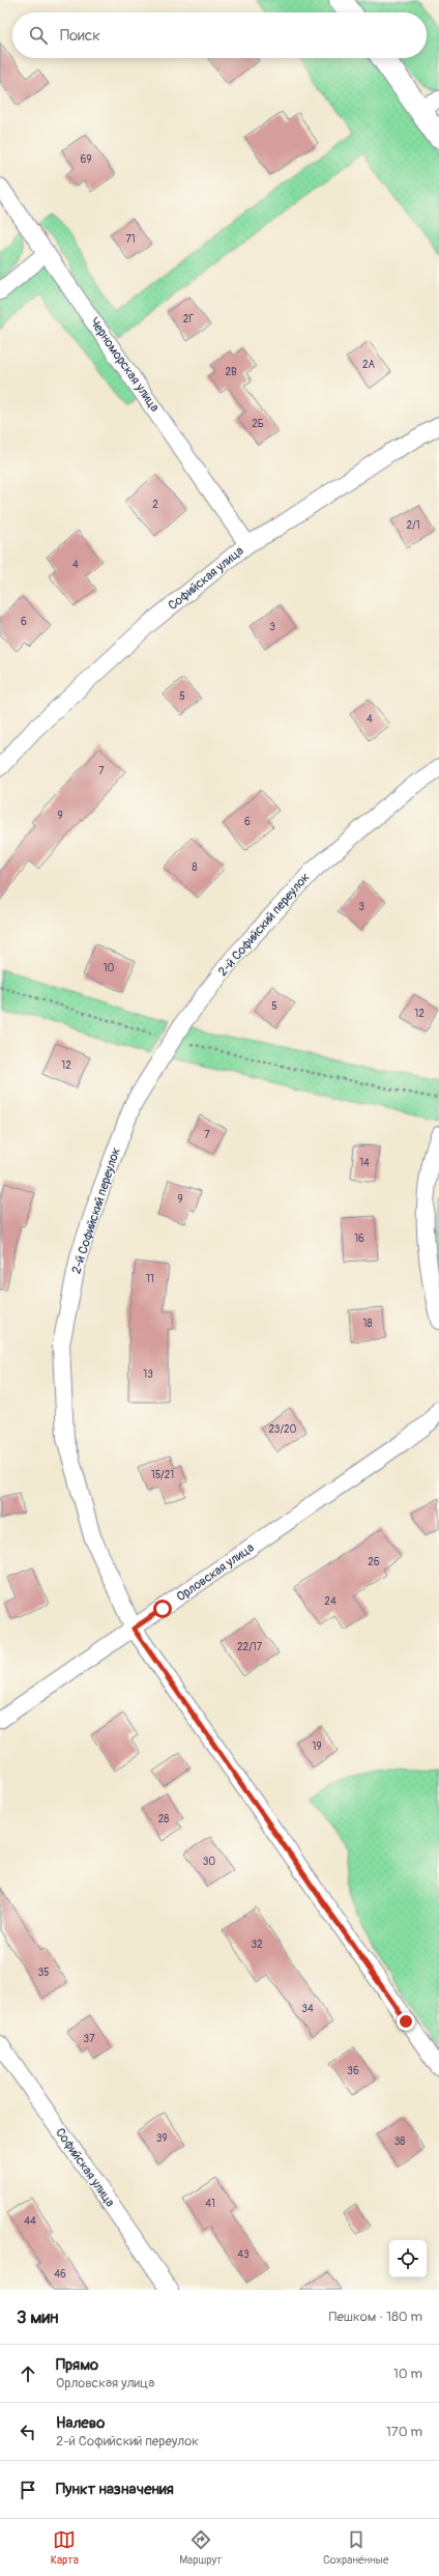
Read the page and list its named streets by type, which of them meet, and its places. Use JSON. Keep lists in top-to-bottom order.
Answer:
{
  "streets": {
    "street": [
      "Черноморская улица",
      "Софийская улица",
      "2-й Софийский переулок",
      "Орловская улица"
    ]
  },
  "crossings": [
    ["Черноморская улица", "Софийская улица"],
    ["2-й Софийский переулок", "Орловская улица"]
  ],
  "house_numbers": [
    "69",
    "71",
    "2Г",
    "2А",
    "2В",
    "2Б",
    "2",
    "2/1",
    "4",
    "6",
    "3",
    "5",
    "4",
    "7",
    "9",
    "6",
    "8",
    "3",
    "10",
    "5",
    "12",
    "12",
    "7",
    "14",
    "9",
    "16",
    "11",
    "18",
    "13",
    "23/20",
    "15/21",
    "26",
    "24",
    "22/17",
    "19",
    "28",
    "30",
    "32",
    "35",
    "34",
    "37",
    "36",
    "39",
    "38",
    "41",
    "44",
    "43",
    "46"
  ],
  "page": {
    "search": "Поиск",
    "heading": ["3 мин", "Пешком · 180 m"],
    "list": [
      ["Прямо", "Орловская улица", "10 m"],
      ["Налево", "2-й Софийский переулок", "170 m"],
      "Пункт назначения"
    ],
    "nav": ["Карта", "Маршрут", "Сохранённые"]
  }
}
